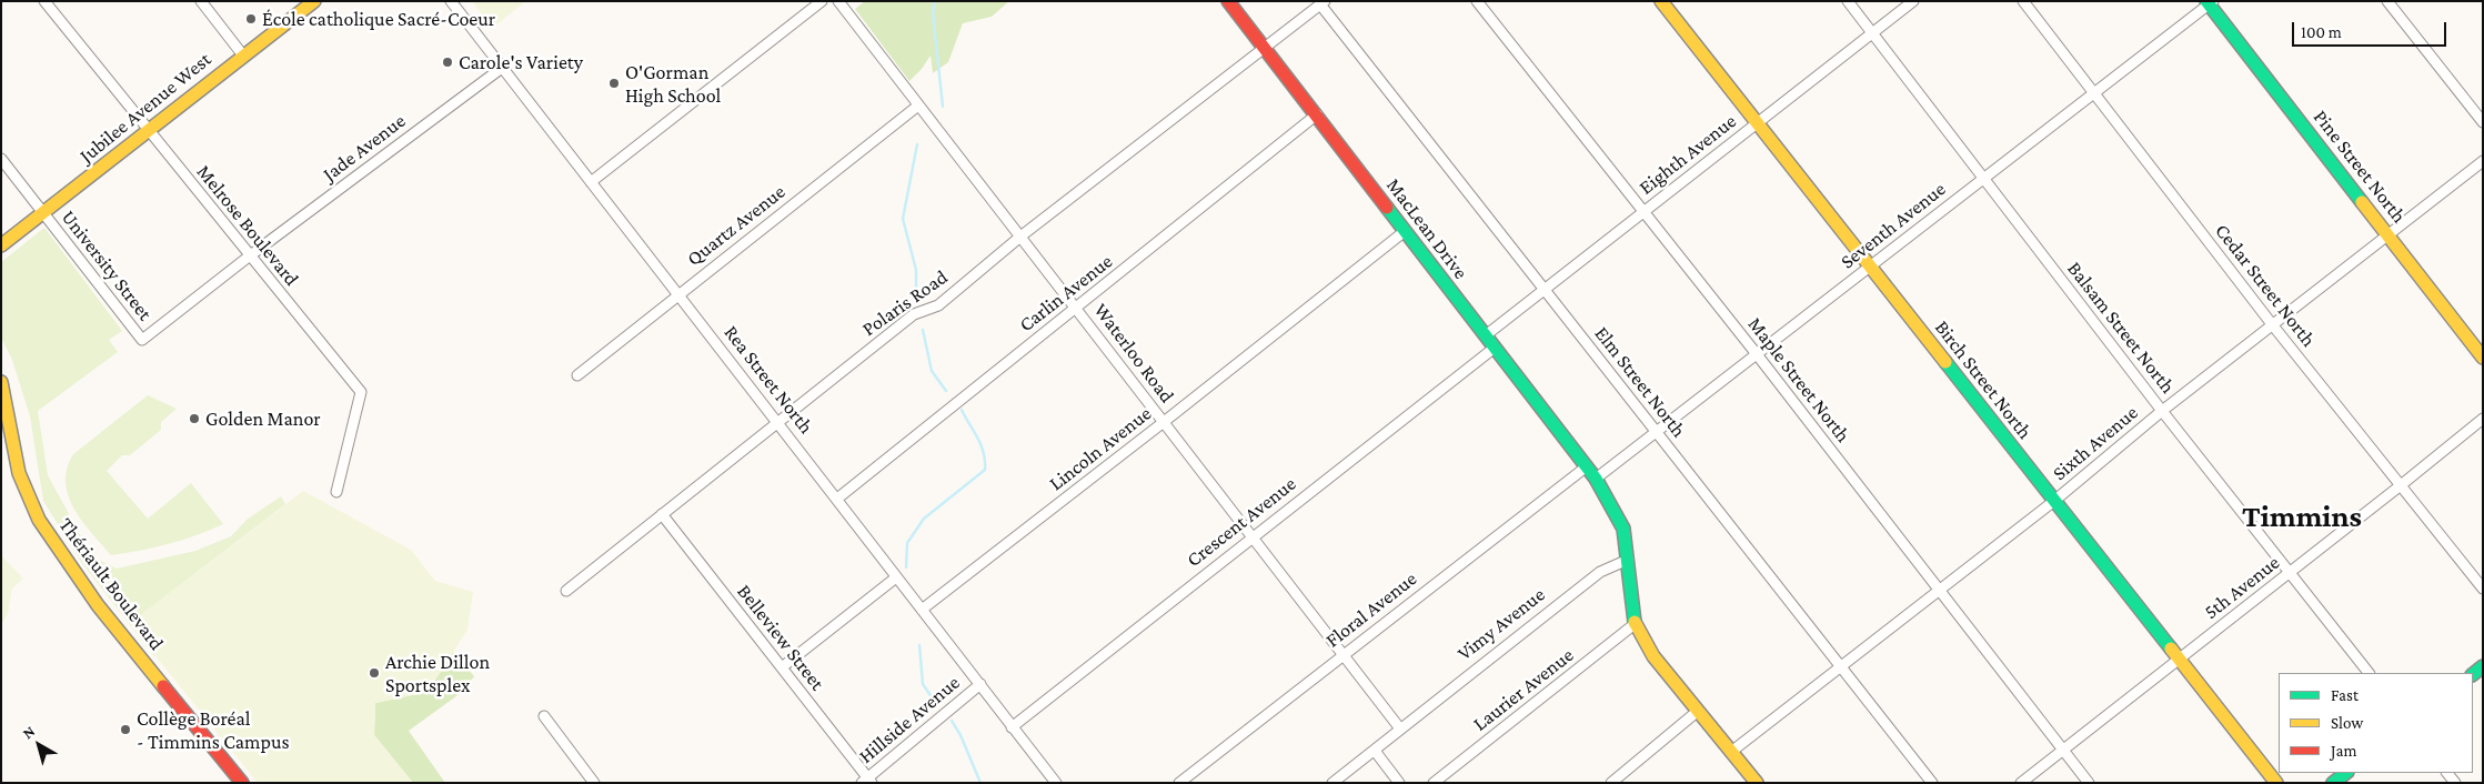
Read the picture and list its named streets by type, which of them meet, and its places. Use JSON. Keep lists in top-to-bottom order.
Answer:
{
  "streets": {
    "street": [
      "Jubilee Avenue West",
      "Jade Avenue",
      "Eighth Avenue",
      "Pine Street North",
      "Melrose Boulevard",
      "Quartz Avenue",
      "Seventh Avenue",
      "MacLean Drive",
      "University Street",
      "Cedar Street North",
      "Carlin Avenue",
      "Polaris Road",
      "Balsam Street North",
      "Waterloo Road",
      "Rea Street North",
      "Maple Street North",
      "Birch Street North",
      "Elm Street North",
      "Sixth Avenue",
      "Lincoln Avenue",
      "Crescent Avenue",
      "Thériault Boulevard",
      "5th Avenue",
      "Floral Avenue",
      "Vimy Avenue",
      "Belleview Street",
      "Laurier Avenue",
      "Hillside Avenue"
    ]
  },
  "crossings": [
    ["Jubilee Avenue West", "Melrose Boulevard"],
    ["Jubilee Avenue West", "University Street"],
    ["Jade Avenue", "Melrose Boulevard"],
    ["Jade Avenue", "University Street"],
    ["Jade Avenue", "Rea Street North"],
    ["Eighth Avenue", "MacLean Drive"],
    ["Eighth Avenue", "Balsam Street North"],
    ["Eighth Avenue", "Maple Street North"],
    ["Eighth Avenue", "Birch Street North"],
    ["Eighth Avenue", "Elm Street North"],
    ["Pine Street North", "Seventh Avenue"],
    ["Pine Street North", "Sixth Avenue"],
    ["Melrose Boulevard", "University Street"],
    ["Quartz Avenue", "Waterloo Road"],
    ["Quartz Avenue", "Rea Street North"],
    ["Seventh Avenue", "MacLean Drive"],
    ["Seventh Avenue", "Cedar Street North"],
    ["Seventh Avenue", "Balsam Street North"],
    ["Seventh Avenue", "Maple Street North"],
    ["Seventh Avenue", "Birch Street North"],
    ["Seventh Avenue", "Elm Street North"],
    ["MacLean Drive", "Carlin Avenue"],
    ["MacLean Drive", "Polaris Road"],
    ["MacLean Drive", "Lincoln Avenue"],
    ["MacLean Drive", "Crescent Avenue"],
    ["MacLean Drive", "Floral Avenue"],
    ["Cedar Street North", "Sixth Avenue"],
    ["Cedar Street North", "5th Avenue"],
    ["Carlin Avenue", "Waterloo Road"],
    ["Carlin Avenue", "Rea Street North"],
    ["Polaris Road", "Waterloo Road"],
    ["Polaris Road", "Rea Street North"],
    ["Polaris Road", "Elm Street North"],
    ["Polaris Road", "Belleview Street"],
    ["Balsam Street North", "Sixth Avenue"],
    ["Balsam Street North", "5th Avenue"],
    ["Waterloo Road", "Lincoln Avenue"],
    ["Waterloo Road", "Crescent Avenue"],
    ["Waterloo Road", "Floral Avenue"],
    ["Waterloo Road", "Vimy Avenue"],
    ["Rea Street North", "Lincoln Avenue"],
    ["Rea Street North", "Crescent Avenue"],
    ["Rea Street North", "Hillside Avenue"],
    ["Maple Street North", "Sixth Avenue"],
    ["Maple Street North", "5th Avenue"],
    ["Birch Street North", "Sixth Avenue"],
    ["Birch Street North", "5th Avenue"],
    ["Elm Street North", "Sixth Avenue"],
    ["Belleview Street", "Hillside Avenue"]
  ],
  "districts": ["Timmins"],
  "places": [
    "École catholique Sacré-Coeur",
    "Carole's Variety",
    "O'Gorman High School",
    "Golden Manor",
    "Archie Dillon Sportsplex",
    "Collège Boréal - Timmins Campus"
  ],
  "legend": ["Fast", "Slow", "Jam"],
  "scale_bar": "100 m",
  "north": "top left"
}
